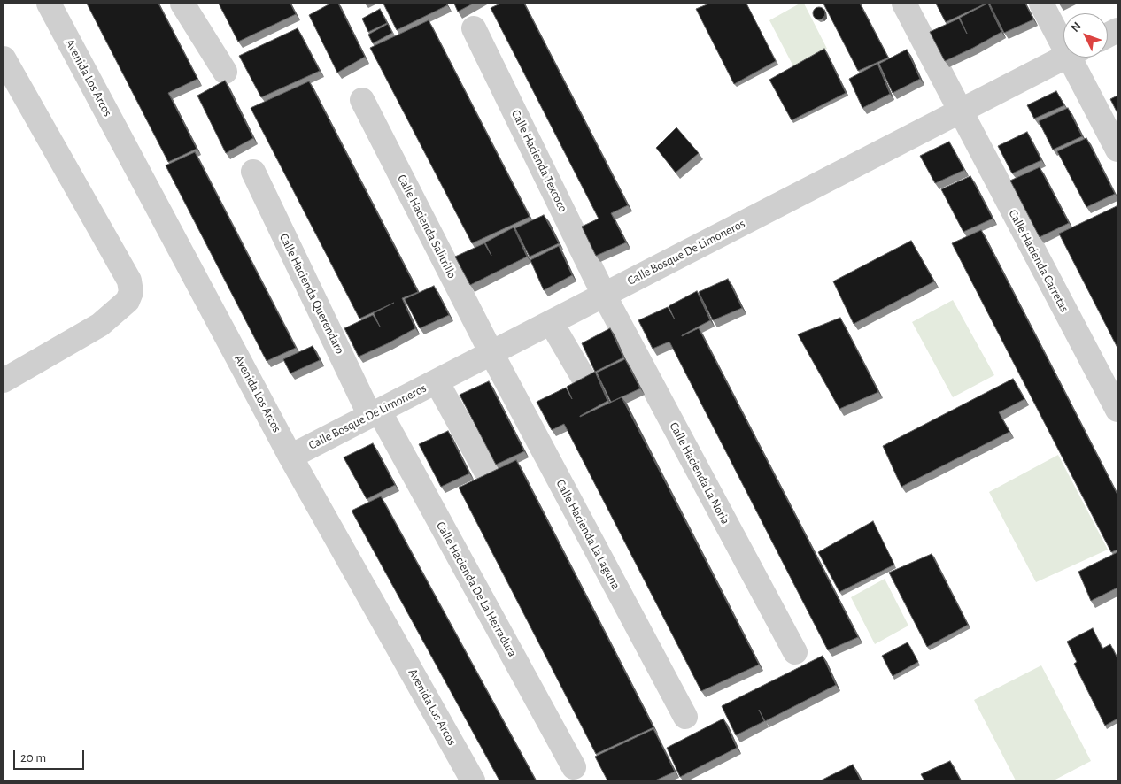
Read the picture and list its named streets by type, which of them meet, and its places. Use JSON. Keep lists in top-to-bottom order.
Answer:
{
  "streets": {
    "street": [
      "Avenida Los Arcos",
      "Calle Hacienda Texcoco",
      "Calle Hacienda Salitrillo",
      "Calle Bosque De Limoneros",
      "Calle Hacienda Carretas",
      "Calle Hacienda Querendaro",
      "Calle Hacienda La Noria",
      "Calle Hacienda La Laguna",
      "Calle Hacienda De La Herradura"
    ]
  },
  "crossings": [
    ["Avenida Los Arcos", "Calle Bosque De Limoneros"],
    ["Calle Hacienda Texcoco", "Calle Bosque De Limoneros"],
    ["Calle Hacienda Texcoco", "Calle Hacienda La Noria"],
    ["Calle Hacienda Salitrillo", "Calle Bosque De Limoneros"],
    ["Calle Hacienda Salitrillo", "Calle Hacienda La Laguna"],
    ["Calle Bosque De Limoneros", "Calle Hacienda Carretas"],
    ["Calle Bosque De Limoneros", "Calle Hacienda Querendaro"],
    ["Calle Bosque De Limoneros", "Calle Hacienda La Noria"],
    ["Calle Bosque De Limoneros", "Calle Hacienda La Laguna"],
    ["Calle Bosque De Limoneros", "Calle Hacienda De La Herradura"],
    ["Calle Hacienda Querendaro", "Calle Hacienda De La Herradura"]
  ],
  "scale_bar": "20 m",
  "north": "top left"
}
